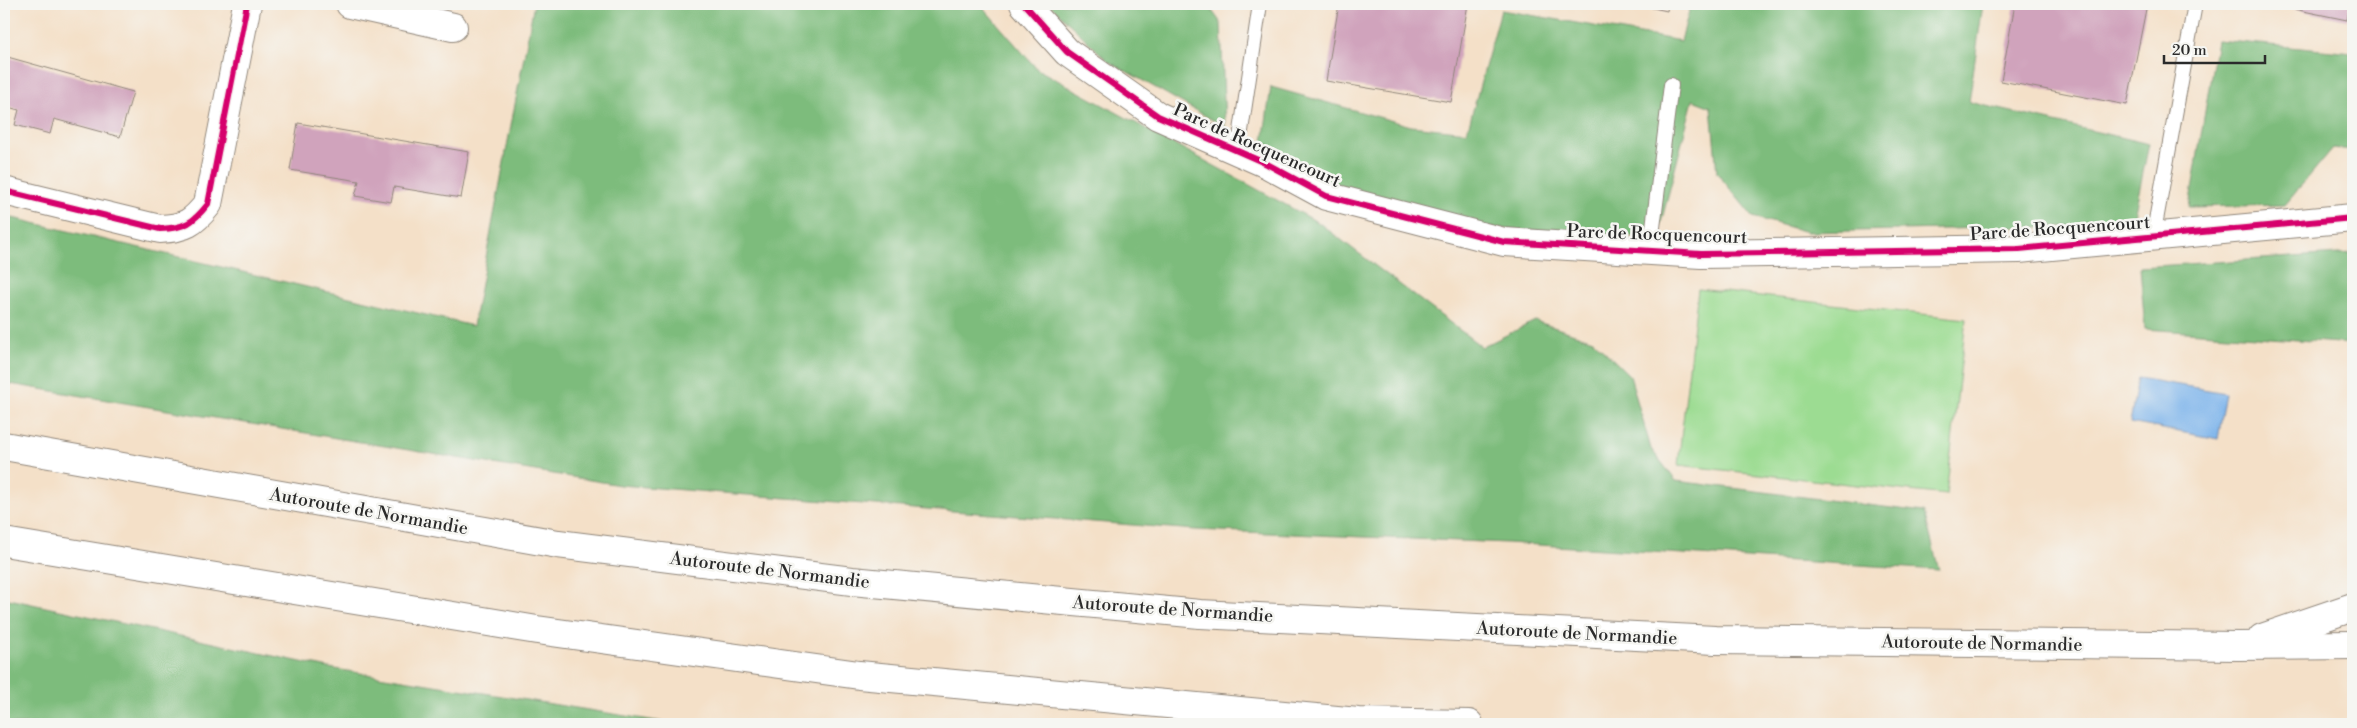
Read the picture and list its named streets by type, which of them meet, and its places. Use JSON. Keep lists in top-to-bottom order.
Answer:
{
  "streets": {
    "main road": ["Parc de Rocquencourt", "Autoroute de Normandie"]
  },
  "scale_bar": "20 m"
}
